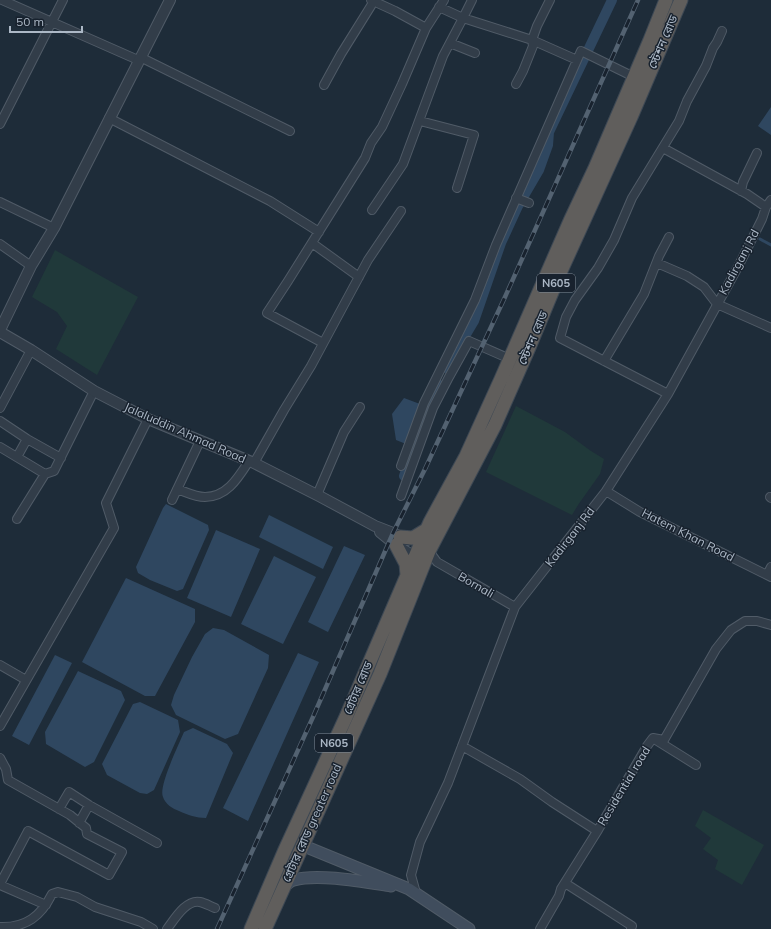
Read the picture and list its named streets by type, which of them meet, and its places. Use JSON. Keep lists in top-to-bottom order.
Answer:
{
  "streets": {
    "highway": [
      "স্টেশন রোড",
      "N605",
      "গ্রেটার রোড",
      "গ্রেটার রোড greater road"
    ],
    "street": [
      "Kadirganj Rd",
      "Jalaluddin Ahmad Road",
      "Hatem Khan Road",
      "Bornali",
      "Residential road"
    ]
  },
  "crossings": [
    ["স্টেশন রোড", "Jalaluddin Ahmad Road"],
    ["স্টেশন রোড", "Bornali"],
    ["স্টেশন রোড", "গ্রেটার রোড"],
    ["স্টেশন রোড", "গ্রেটার রোড greater road"],
    ["Kadirganj Rd", "Hatem Khan Road"],
    ["Kadirganj Rd", "Bornali"],
    ["Jalaluddin Ahmad Road", "Bornali"],
    ["Jalaluddin Ahmad Road", "গ্রেটার রোড"],
    ["Jalaluddin Ahmad Road", "গ্রেটার রোড greater road"],
    ["Bornali", "গ্রেটার রোড"],
    ["Bornali", "গ্রেটার রোড greater road"],
    ["গ্রেটার রোড", "গ্রেটার রোড greater road"]
  ],
  "scale_bar": "50 m"
}
